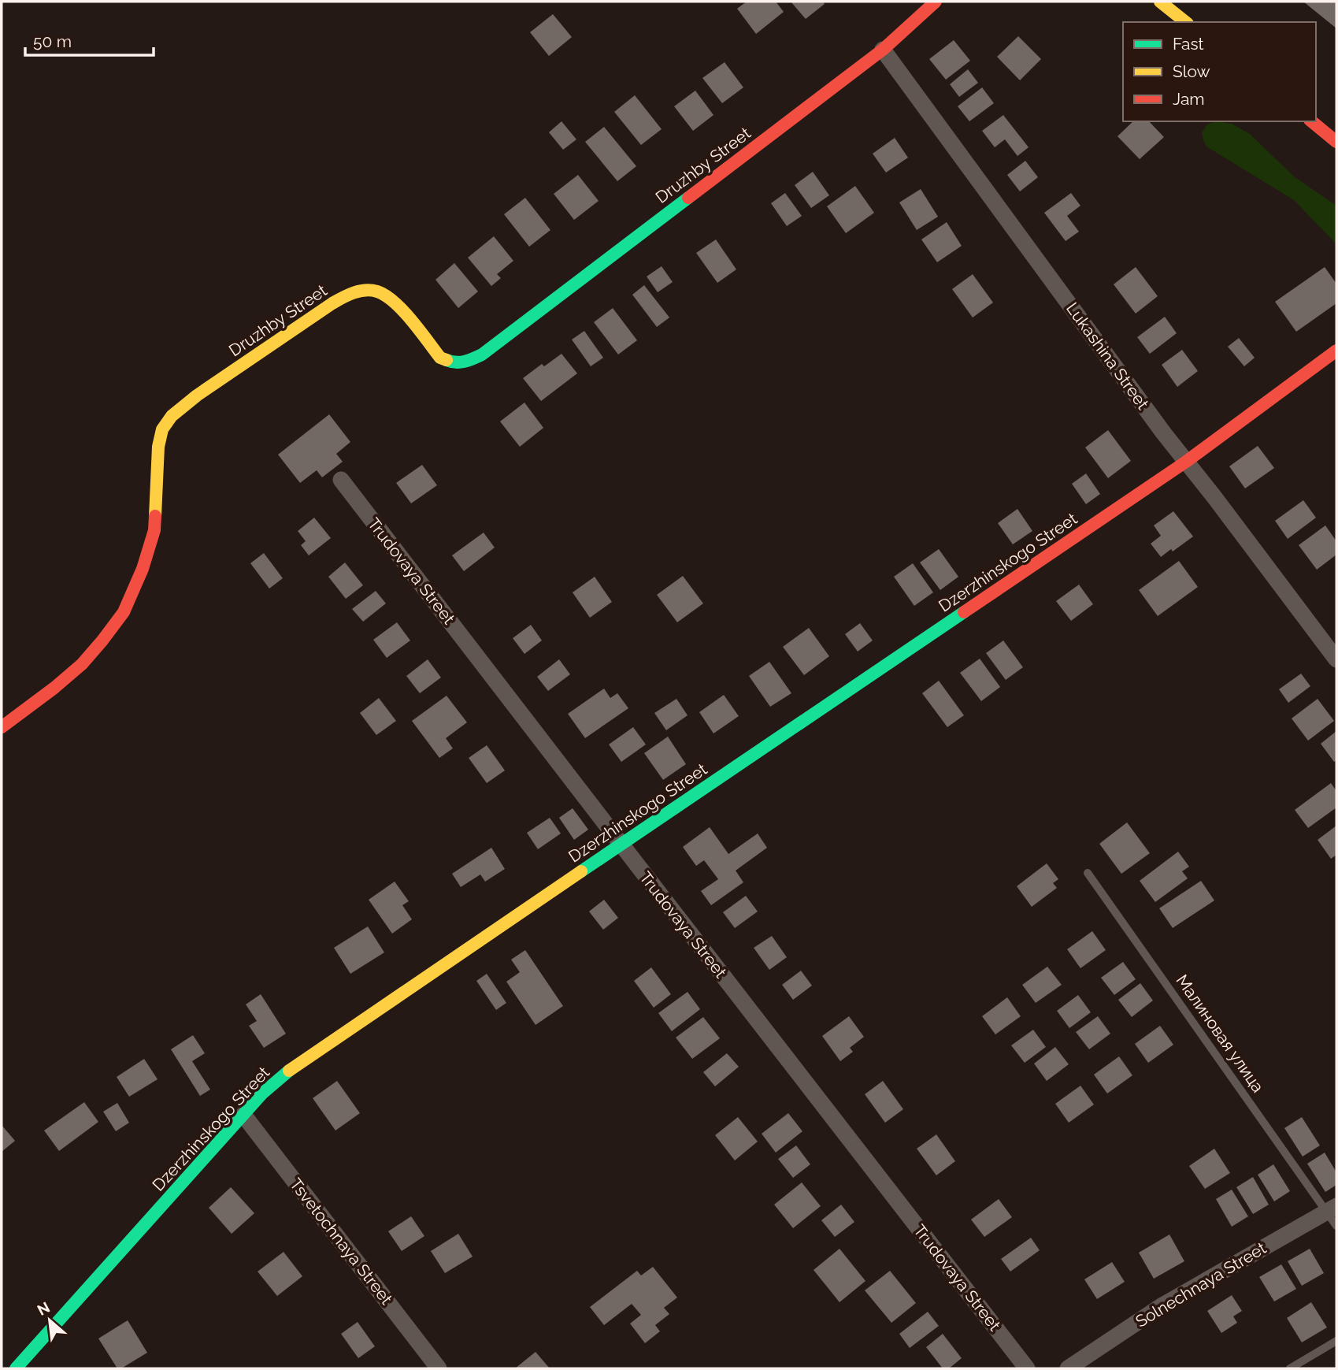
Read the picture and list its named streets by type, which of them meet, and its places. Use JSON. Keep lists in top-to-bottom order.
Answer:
{
  "streets": {
    "street": [
      "Druzhby Street",
      "Lukashina Street",
      "Dzerzhinskogo Street",
      "Trudovaya Street",
      "Tsvetochnaya Street",
      "Solnechnaya Street"
    ],
    "lane": ["Малиновая улица"]
  },
  "crossings": [
    ["Druzhby Street", "Lukashina Street"],
    ["Lukashina Street", "Dzerzhinskogo Street"],
    ["Dzerzhinskogo Street", "Trudovaya Street"],
    ["Dzerzhinskogo Street", "Tsvetochnaya Street"],
    ["Малиновая улица", "Solnechnaya Street"]
  ],
  "legend": ["Fast", "Slow", "Jam"],
  "scale_bar": "50 m",
  "north": "top left"
}
